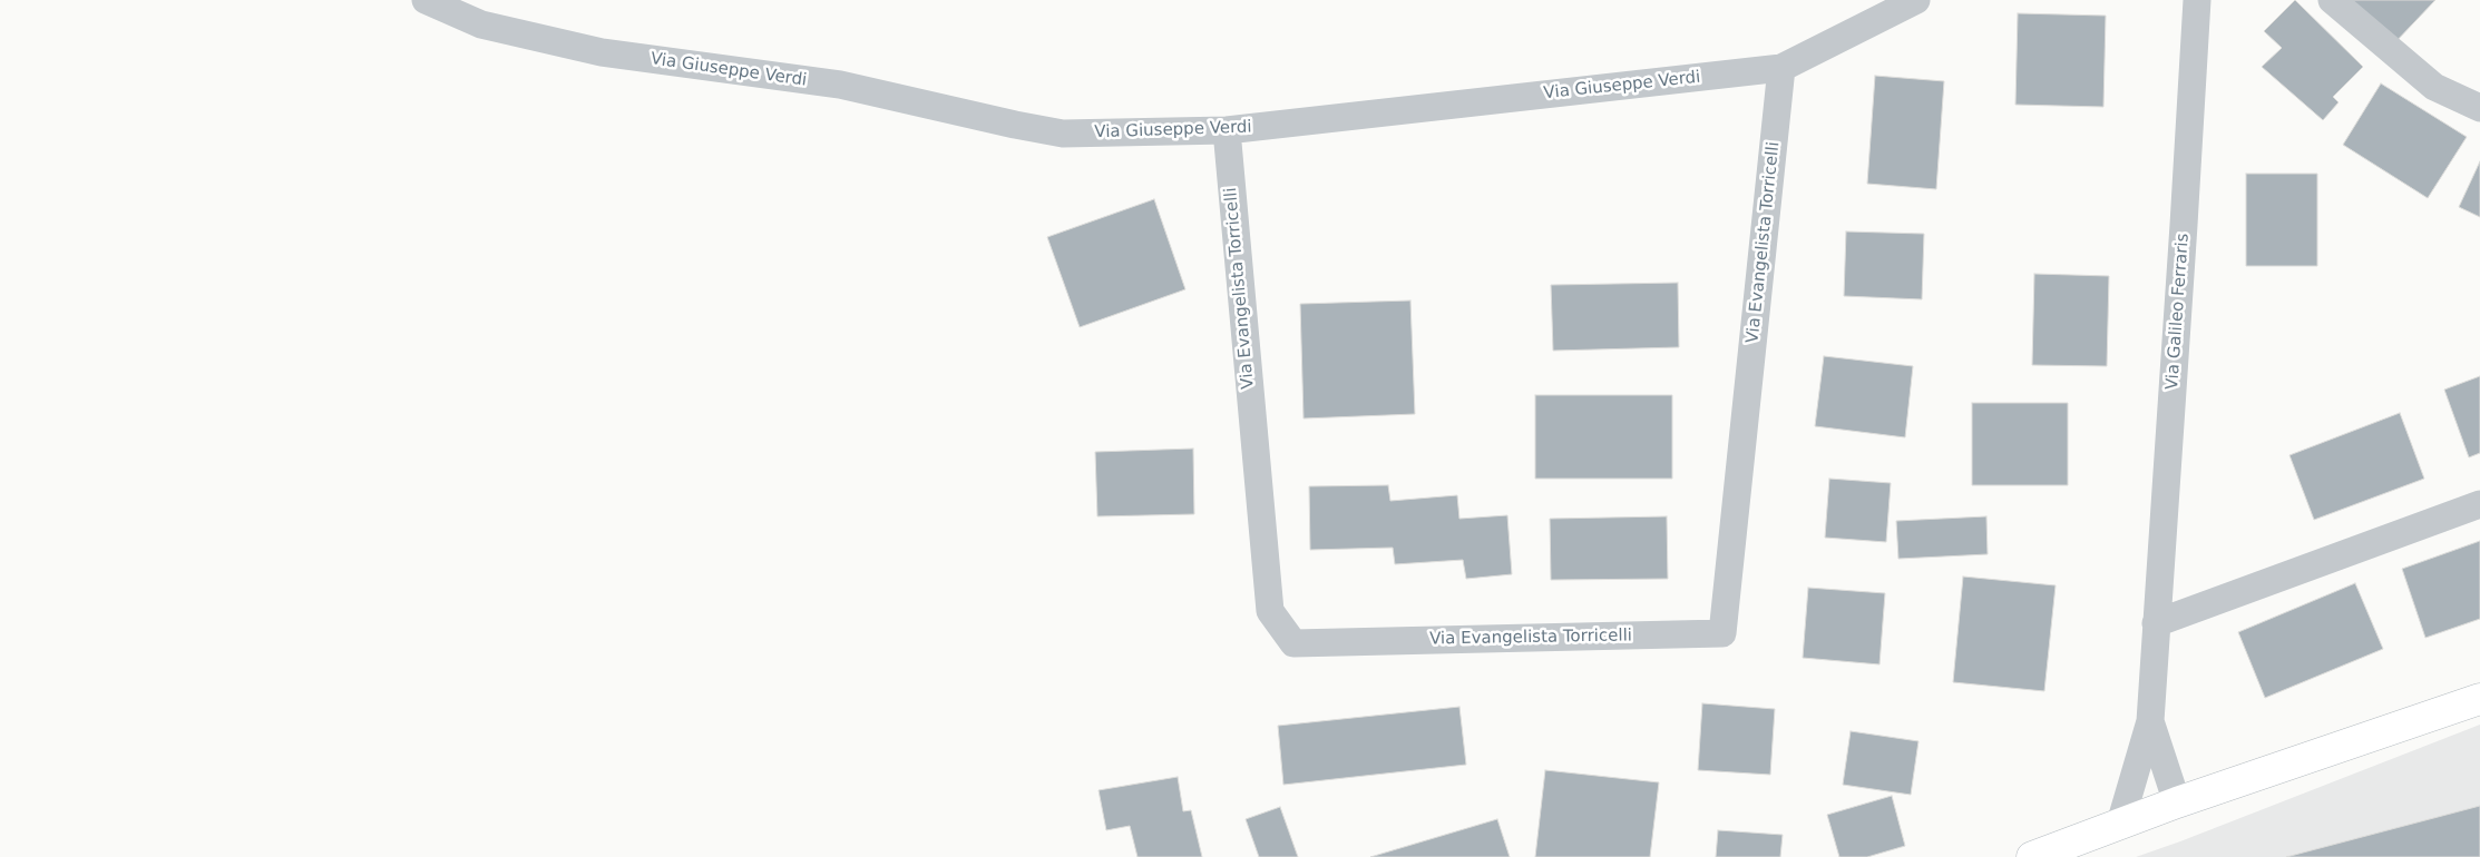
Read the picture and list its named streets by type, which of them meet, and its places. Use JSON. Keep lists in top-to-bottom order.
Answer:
{
  "streets": {
    "street": ["Via Giuseppe Verdi", "Via Evangelista Torricelli", "Via Galileo Ferraris"]
  },
  "crossings": [
    ["Via Giuseppe Verdi", "Via Evangelista Torricelli"]
  ]
}
